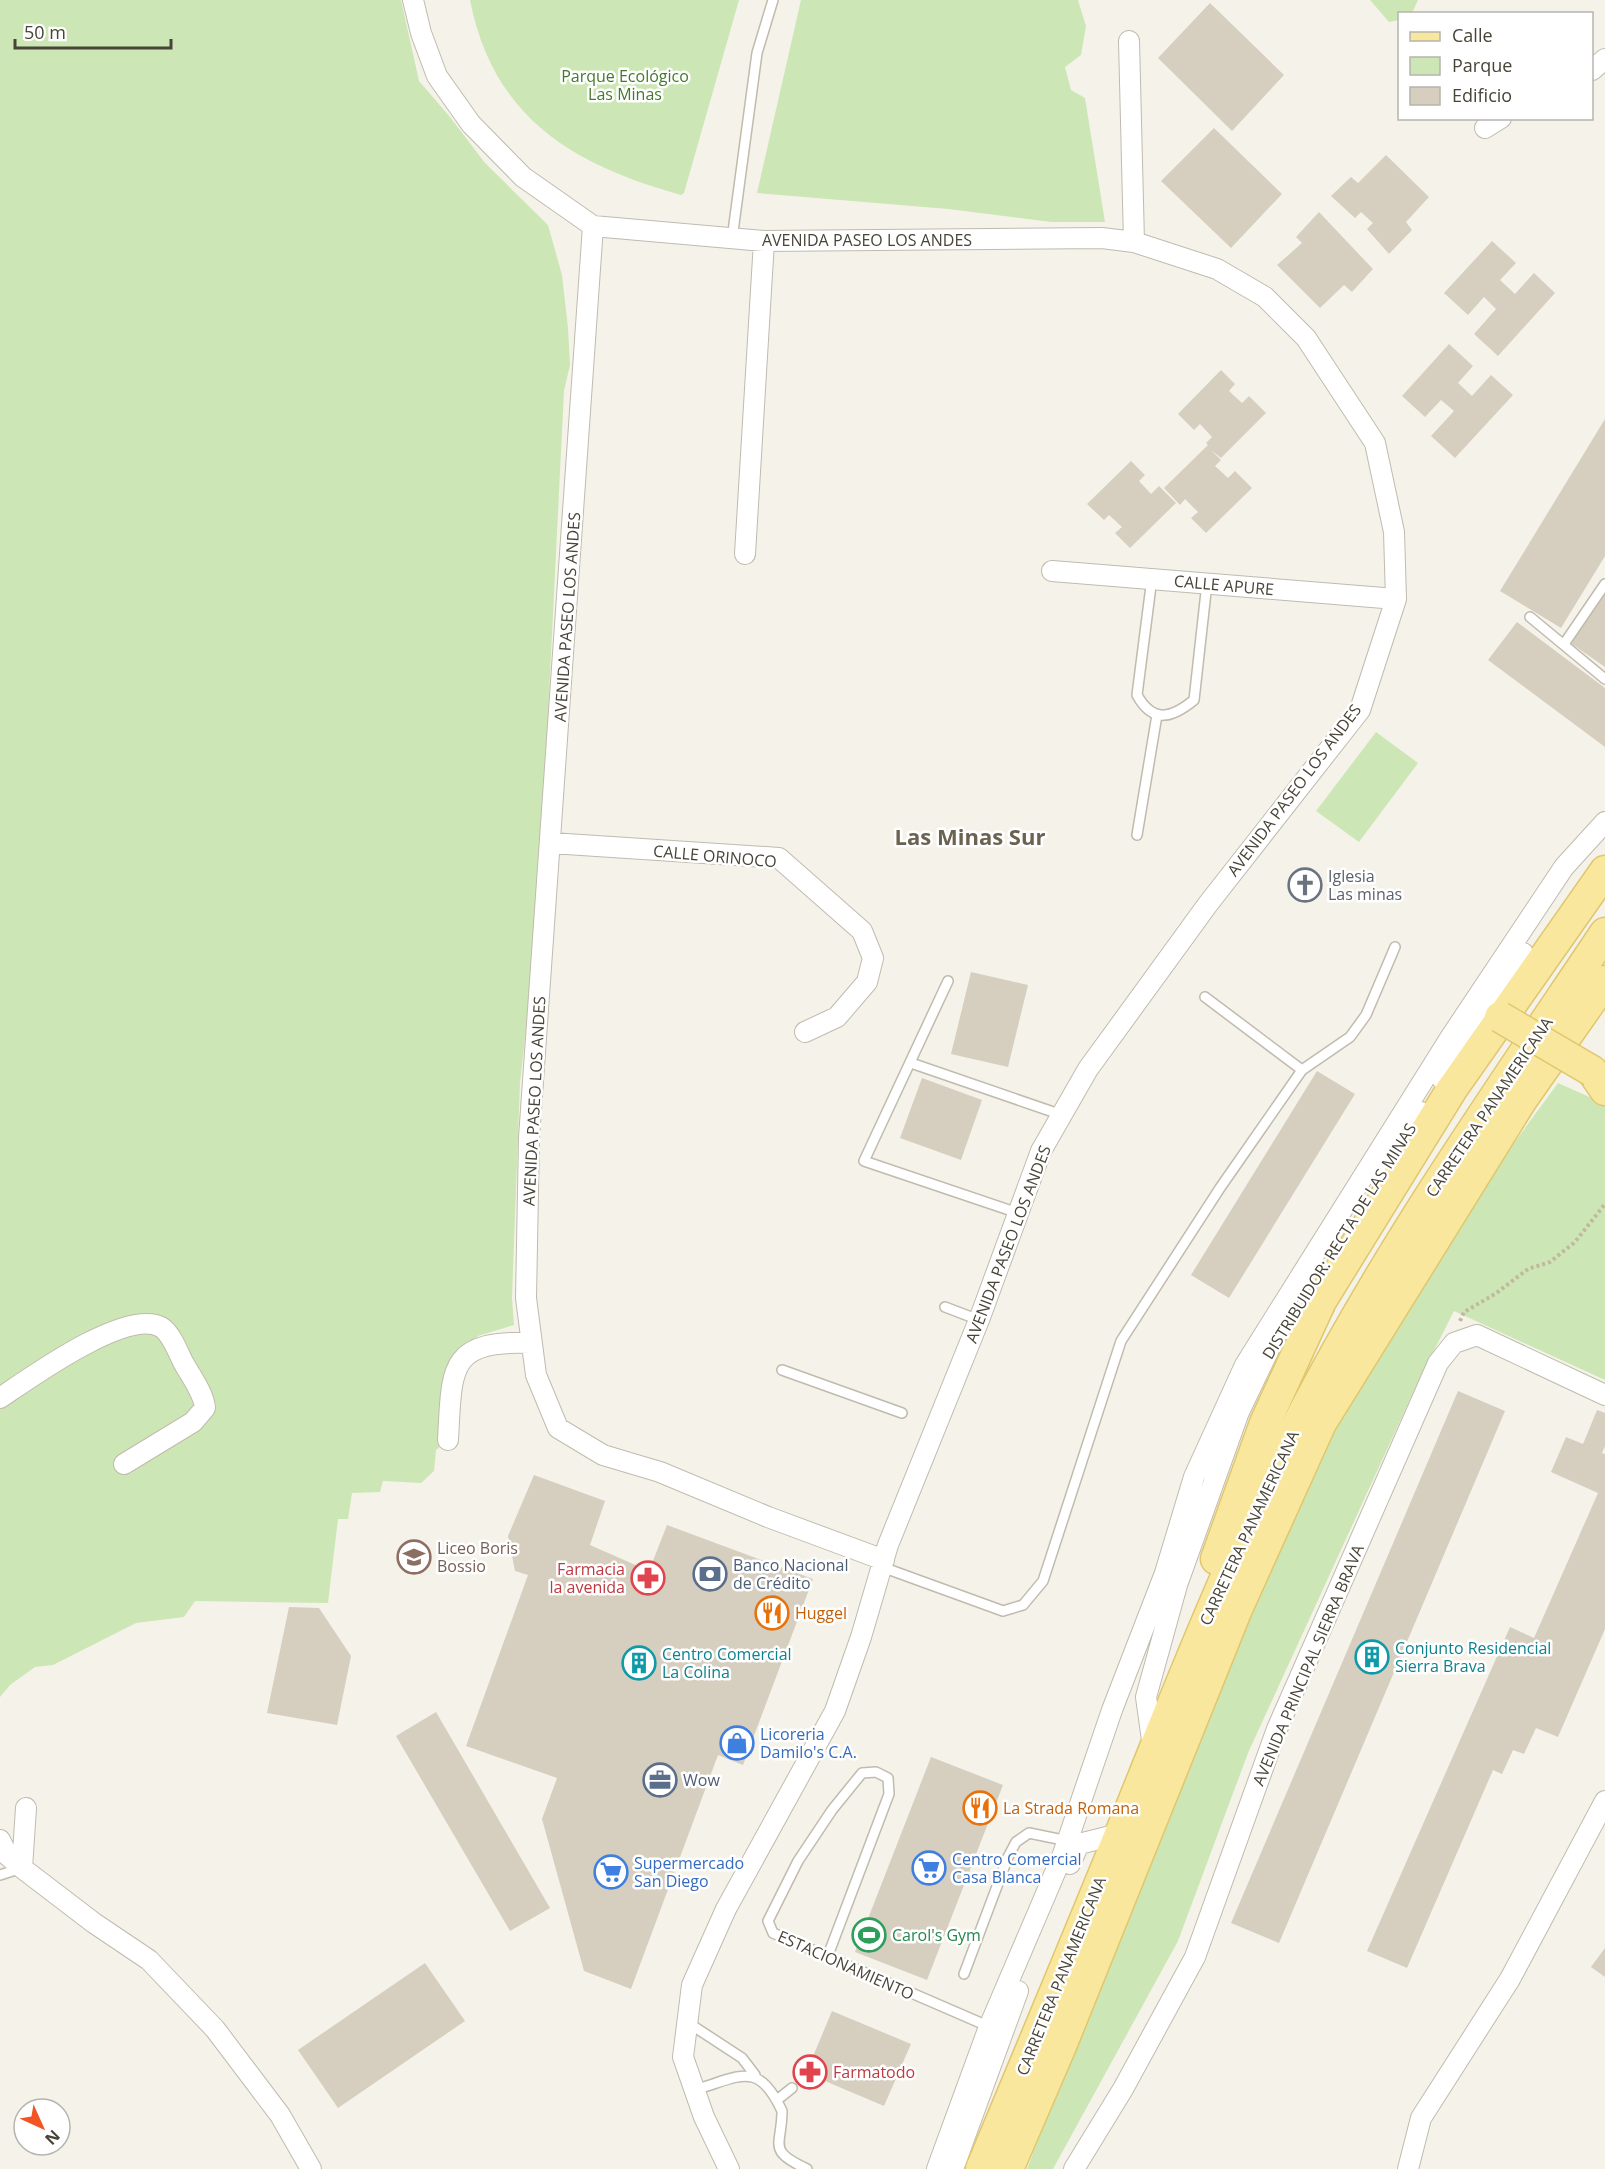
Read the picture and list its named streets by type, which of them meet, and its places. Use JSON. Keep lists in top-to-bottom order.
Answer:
{
  "streets": {
    "main road": ["CARRETERA PANAMERICANA"],
    "street": [
      "AVENIDA PASEO LOS ANDES",
      "CALLE APURE",
      "CALLE ORINOCO",
      "DISTRIBUIDOR: RECTA DE LAS MINAS",
      "AVENIDA PRINCIPAL SIERRA BRAVA"
    ],
    "lane": ["ESTACIONAMIENTO"]
  },
  "crossings": [
    ["AVENIDA PASEO LOS ANDES", "CALLE APURE"],
    ["AVENIDA PASEO LOS ANDES", "CALLE ORINOCO"],
    ["CARRETERA PANAMERICANA", "DISTRIBUIDOR: RECTA DE LAS MINAS"],
    ["CARRETERA PANAMERICANA", "ESTACIONAMIENTO"]
  ],
  "districts": ["Las Minas Sur"],
  "parks": ["Parque Ecológico Las Minas"],
  "places": {
    "church": ["Iglesia Las minas"],
    "school or university": ["Liceo Boris Bossio"],
    "bank": ["Banco Nacional de Crédito"],
    "pharmacy": ["Farmacia la avenida", "Farmatodo"],
    "restaurant": ["Huggel", "La Strada Romana"],
    "building": ["Conjunto Residencial Sierra Brava", "Centro Comercial La Colina"],
    "shop": ["Licoreria Damilo's C.A."],
    "office": ["Wow"],
    "supermarket": ["Centro Comercial Casa Blanca", "Supermercado San Diego"],
    "sports": ["Carol's Gym"]
  },
  "legend": ["Calle", "Parque", "Edificio"],
  "scale_bar": "50 m",
  "north": "bottom right"
}
